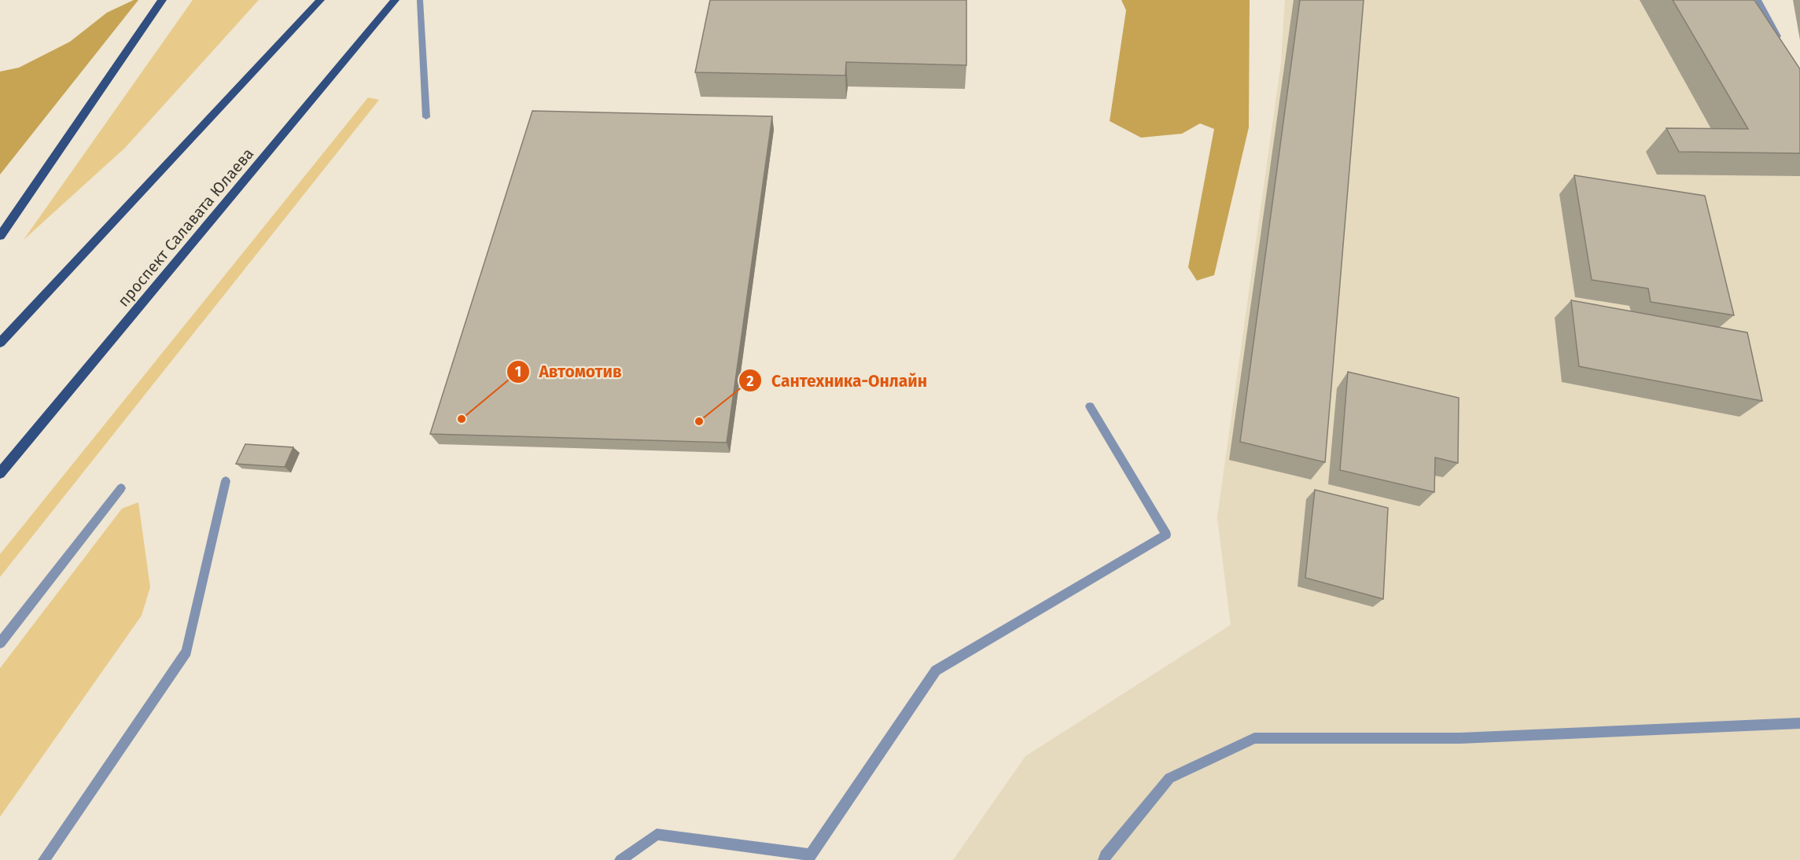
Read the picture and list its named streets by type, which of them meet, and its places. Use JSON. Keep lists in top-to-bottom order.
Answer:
{
  "streets": {
    "main road": ["проспект Салавата Юлаева"]
  },
  "places": ["Автомотив", "Сантехника-Онлайн"]
}
